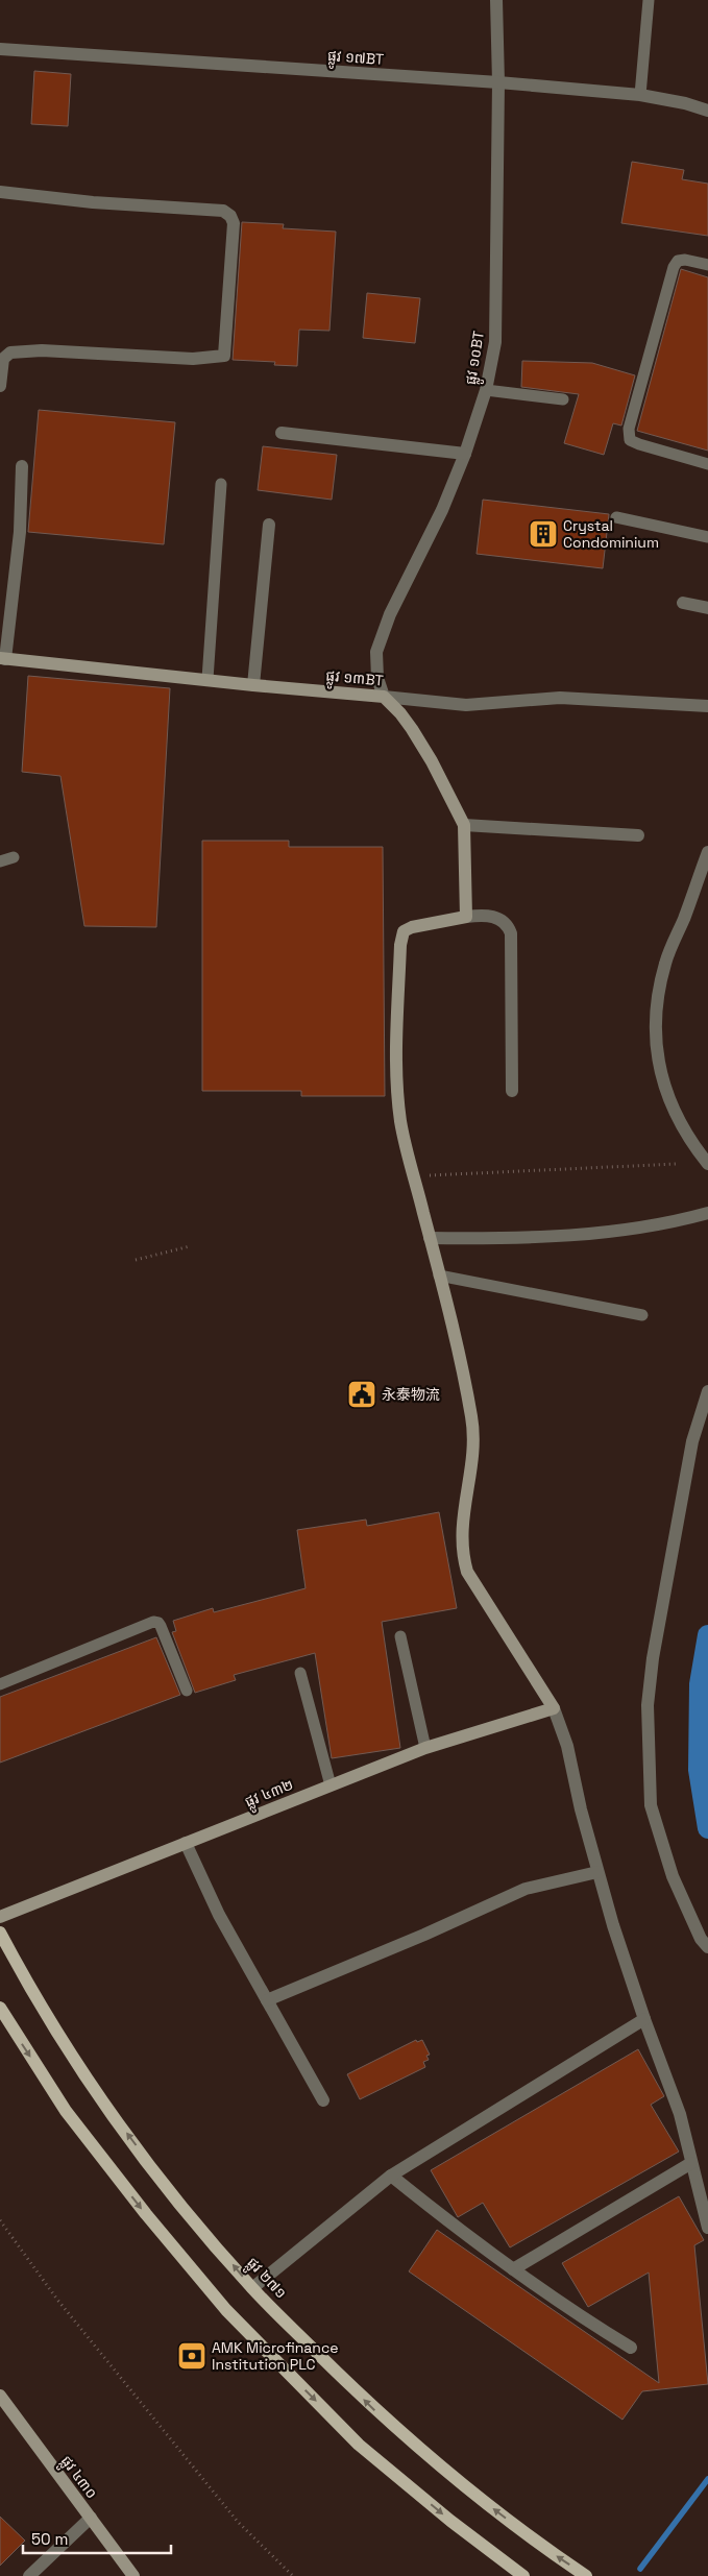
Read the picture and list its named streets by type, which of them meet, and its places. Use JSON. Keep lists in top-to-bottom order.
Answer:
{
  "streets": {
    "main road": ["ផ្លូវ ២៧១"],
    "street": [
      "ផ្លូវ ១៧BT",
      "ផ្លូវ ១០BT",
      "ផ្លូវ ១៣BT",
      "ផ្លូវ ៤៣២",
      "ផ្លូវ ៤៣០"
    ]
  },
  "crossings": [
    ["ផ្លូវ ១៧BT", "ផ្លូវ ១០BT"],
    ["ផ្លូវ ១០BT", "ផ្លូវ ១៣BT"]
  ],
  "places": {
    "building": ["Crystal Condominium"],
    "public building": ["永泰物流"],
    "bank": ["AMK Microfinance Institution PLC"]
  },
  "scale_bar": "50 m"
}
